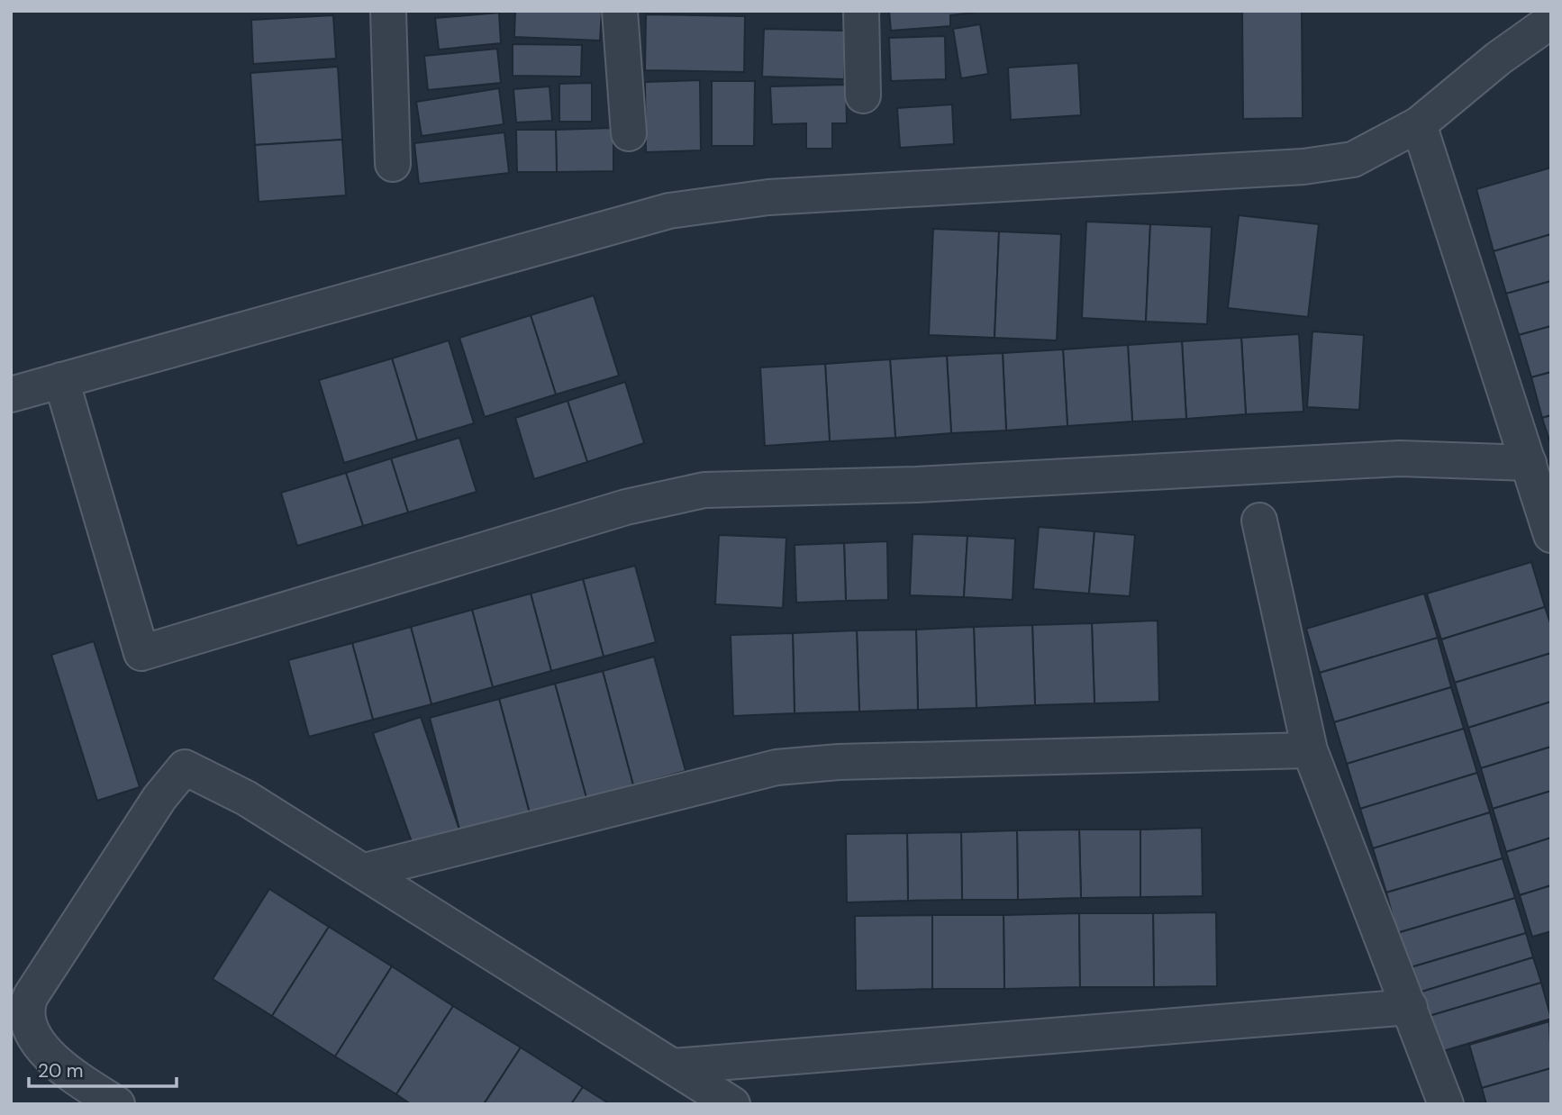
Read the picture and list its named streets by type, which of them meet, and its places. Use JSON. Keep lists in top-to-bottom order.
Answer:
{
  "scale_bar": "20 m"
}
